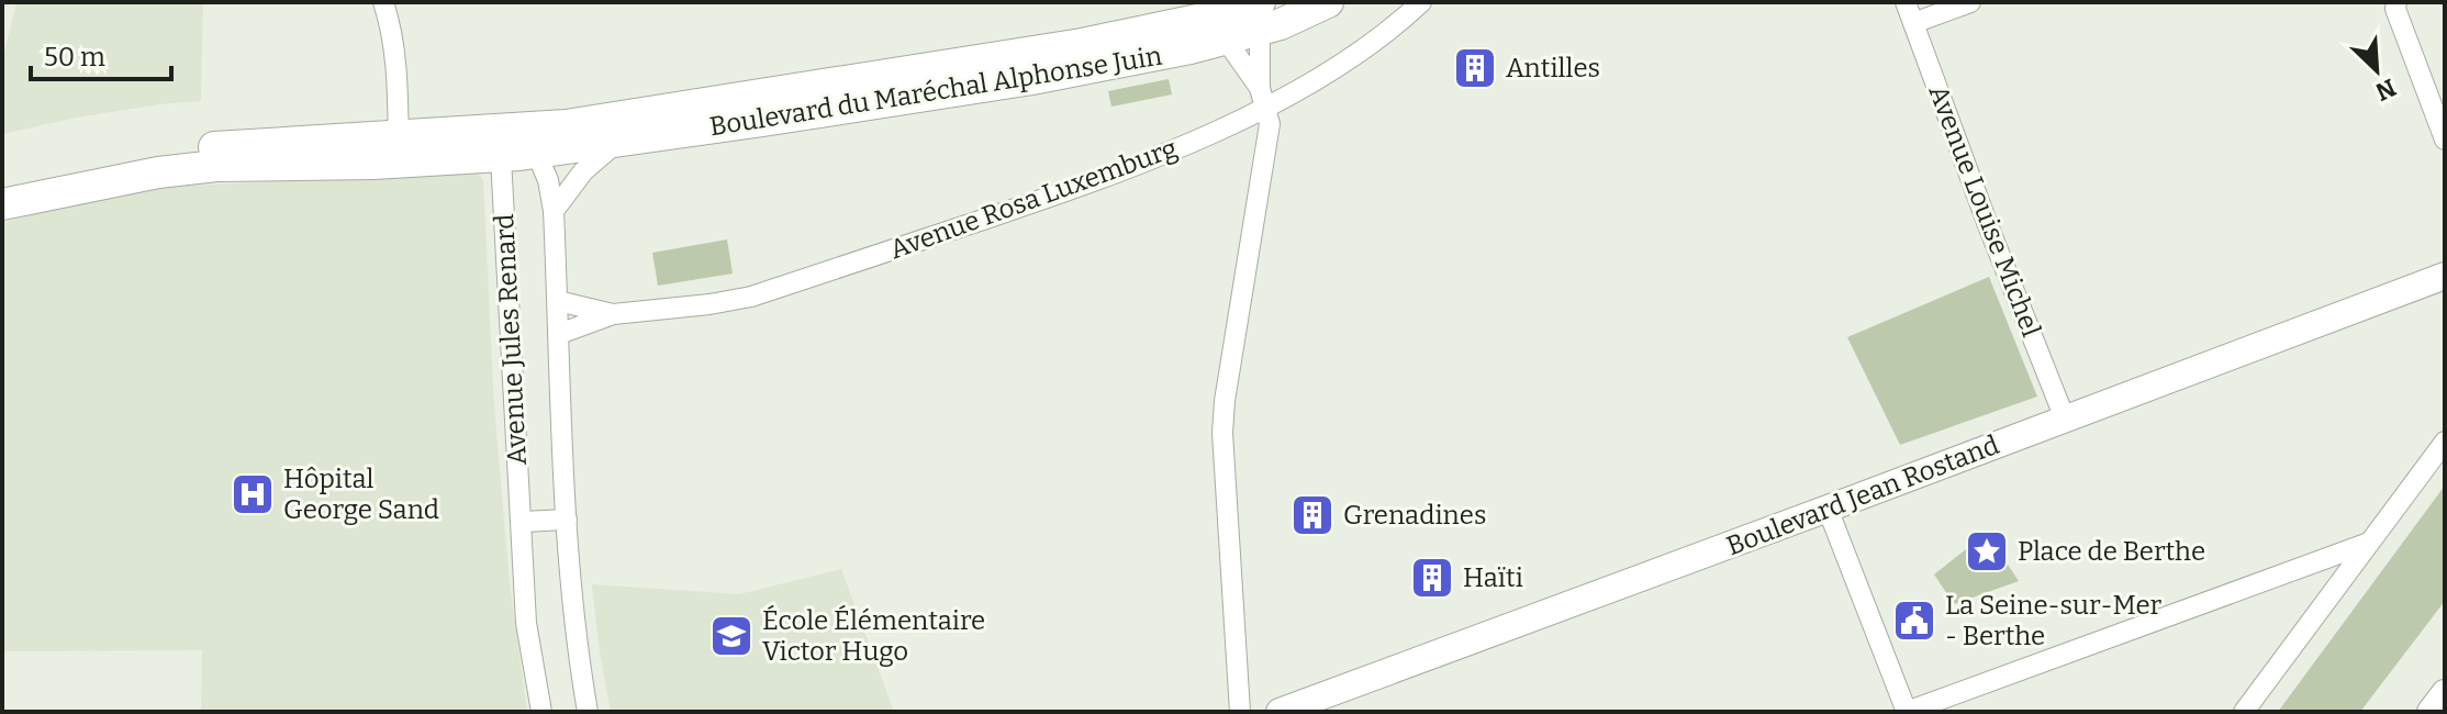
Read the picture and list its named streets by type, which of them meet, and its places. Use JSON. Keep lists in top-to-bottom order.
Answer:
{
  "streets": {
    "main road": ["Boulevard du Maréchal Alphonse Juin"],
    "street": [
      "Avenue Rosa Luxemburg",
      "Avenue Louise Michel",
      "Avenue Jules Renard",
      "Boulevard Jean Rostand"
    ]
  },
  "crossings": [
    ["Boulevard du Maréchal Alphonse Juin", "Avenue Jules Renard"],
    ["Avenue Rosa Luxemburg", "Avenue Jules Renard"],
    ["Avenue Louise Michel", "Boulevard Jean Rostand"]
  ],
  "places": {
    "building": ["Antilles", "Grenadines", "Haïti"],
    "hospital": ["Hôpital George Sand"],
    "place": ["Place de Berthe"],
    "public building": ["La Seine-sur-Mer - Berthe"],
    "school or university": ["École Élémentaire Victor Hugo"]
  },
  "scale_bar": "50 m",
  "north": "bottom right"
}
